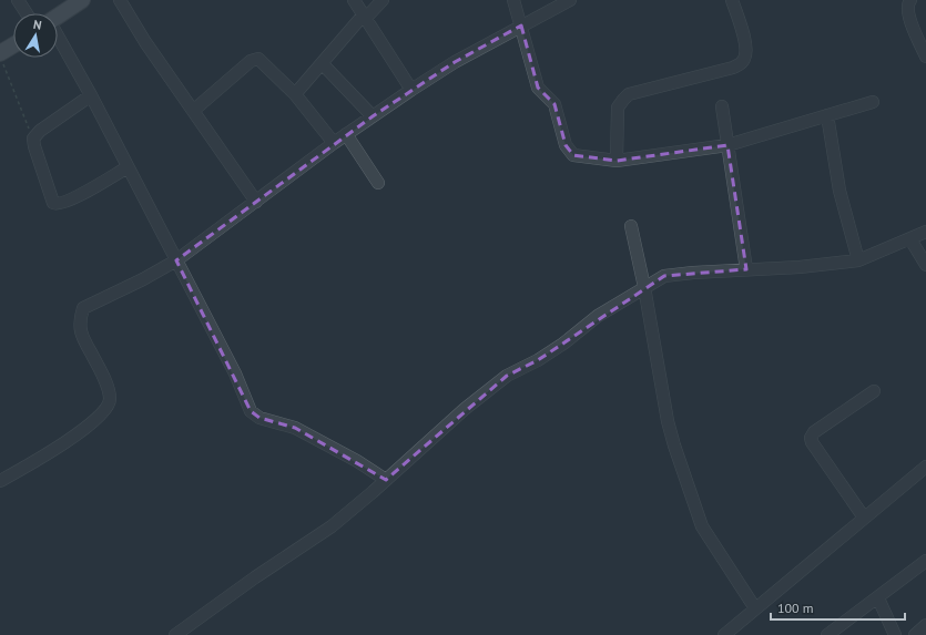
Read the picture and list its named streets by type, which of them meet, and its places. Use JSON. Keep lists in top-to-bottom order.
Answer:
{
  "scale_bar": "100 m",
  "north": "top"
}
